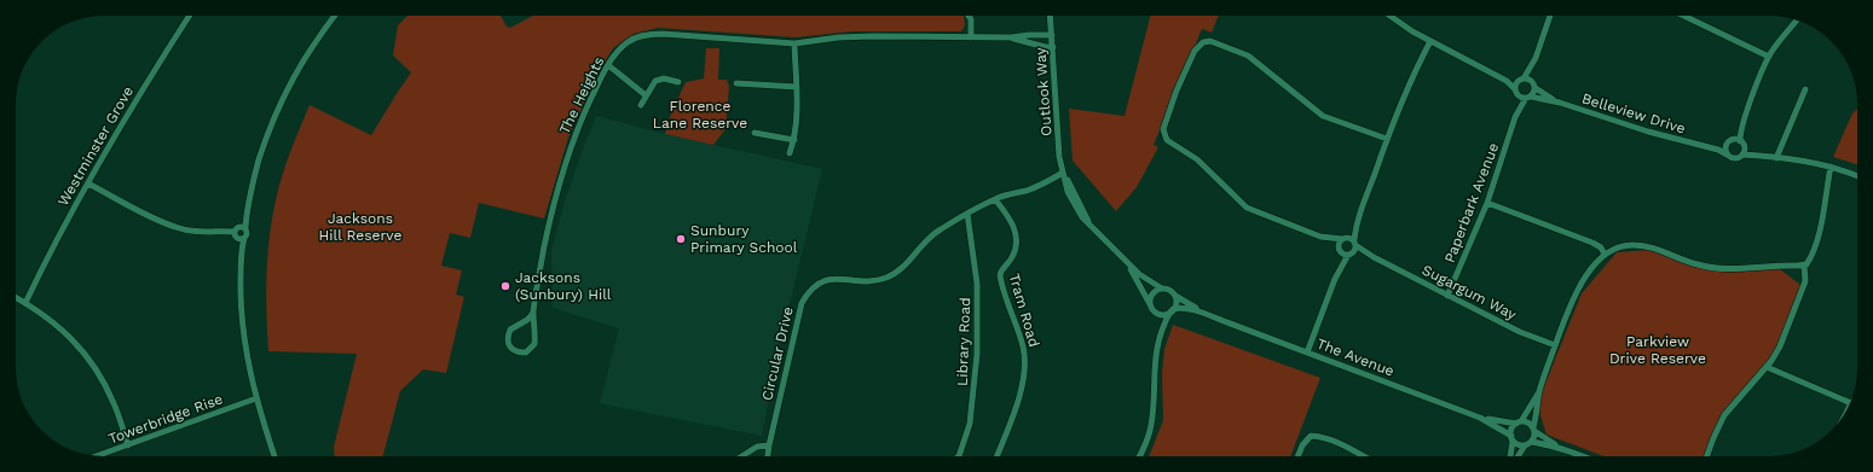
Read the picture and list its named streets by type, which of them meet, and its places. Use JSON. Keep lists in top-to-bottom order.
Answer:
{
  "streets": {
    "street": [
      "Outlook Way",
      "The Heights",
      "Belleview Drive",
      "Westminster Grove",
      "Paperbark Avenue",
      "Sugargum Way",
      "Tram Road",
      "Library Road",
      "Circular Drive",
      "The Avenue",
      "Towerbridge Rise"
    ]
  },
  "crossings": [
    ["Outlook Way", "The Heights"],
    ["Outlook Way", "Circular Drive"],
    ["Outlook Way", "The Avenue"],
    ["Belleview Drive", "Paperbark Avenue"],
    ["Paperbark Avenue", "Sugargum Way"],
    ["Tram Road", "Circular Drive"],
    ["Library Road", "Circular Drive"]
  ],
  "parks": ["Florence Lane Reserve", "Jacksons Hill Reserve", "Parkview Drive Reserve"],
  "places": ["Sunbury Primary School", "Jacksons (Sunbury) Hill"]
}
